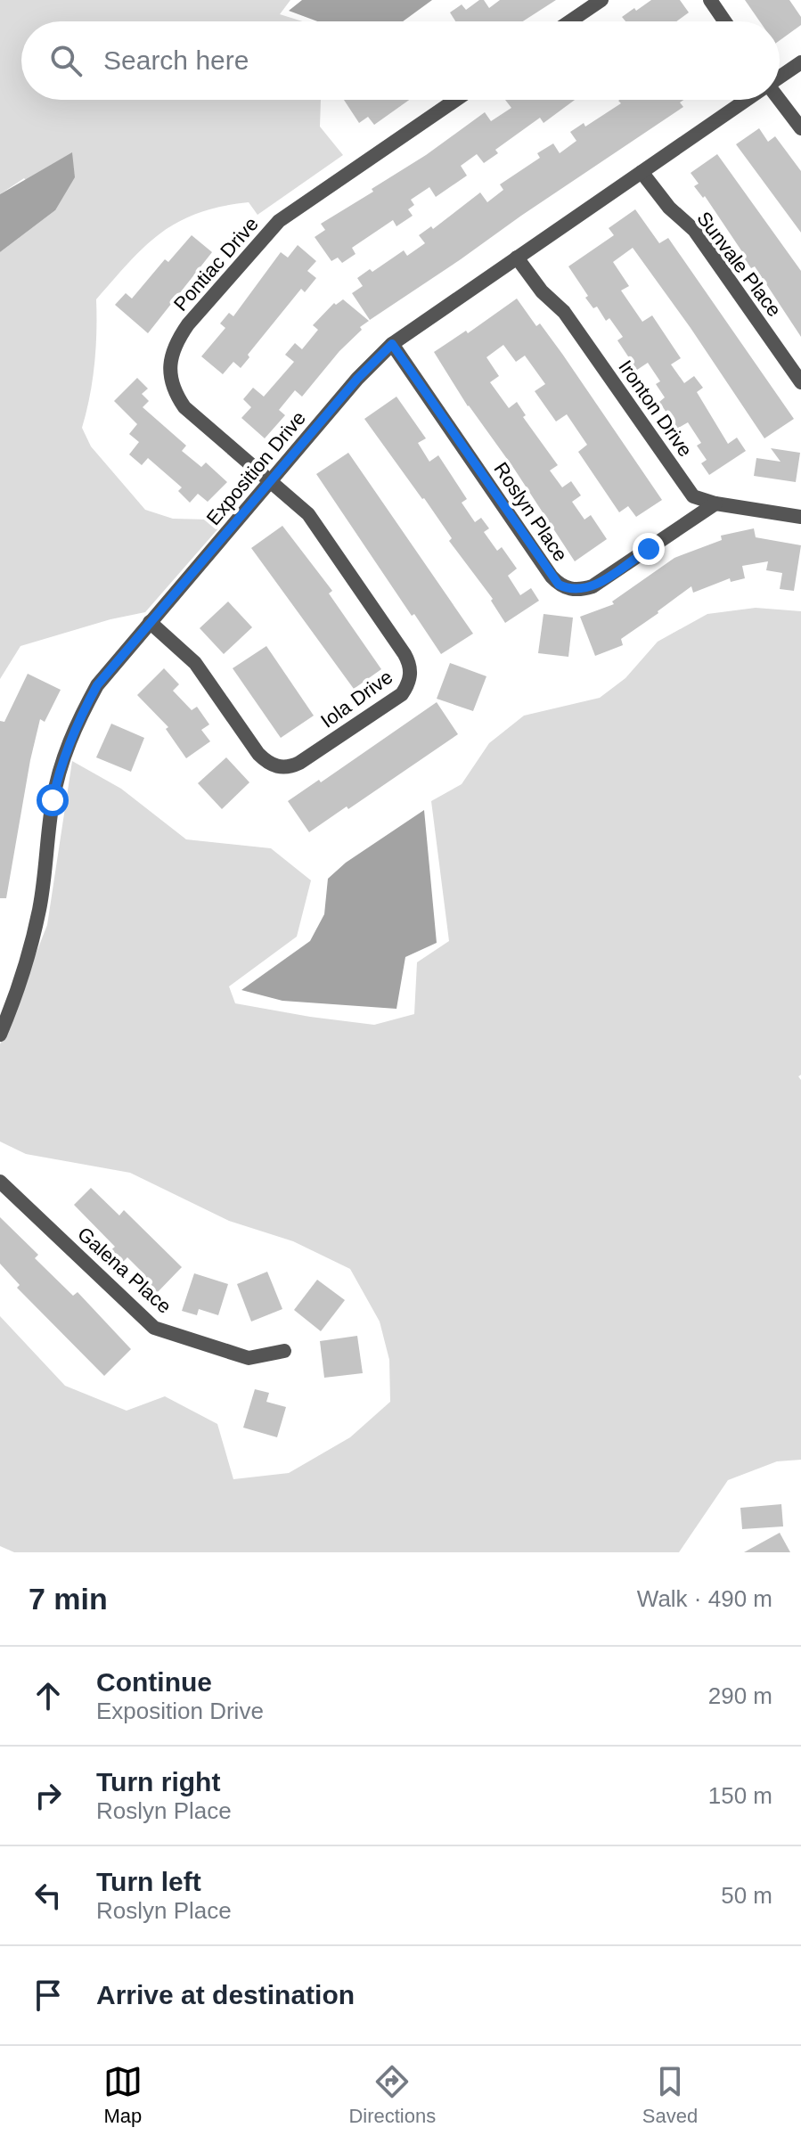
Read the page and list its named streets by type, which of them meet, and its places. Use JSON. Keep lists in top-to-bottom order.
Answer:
{
  "streets": {
    "street": [
      "Pontiac Drive",
      "Sunvale Place",
      "Ironton Drive",
      "Exposition Drive",
      "Roslyn Place",
      "Iola Drive",
      "Galena Place"
    ]
  },
  "crossings": [
    ["Pontiac Drive", "Exposition Drive"],
    ["Pontiac Drive", "Iola Drive"],
    ["Sunvale Place", "Exposition Drive"],
    ["Ironton Drive", "Exposition Drive"],
    ["Ironton Drive", "Roslyn Place"],
    ["Exposition Drive", "Roslyn Place"],
    ["Exposition Drive", "Iola Drive"]
  ],
  "page": {
    "search": "Search here",
    "heading": ["7 min", "Walk · 490 m"],
    "list": [
      ["Continue", "Exposition Drive", "290 m"],
      ["Turn right", "Roslyn Place", "150 m"],
      ["Turn left", "Roslyn Place", "50 m"],
      "Arrive at destination"
    ],
    "nav": ["Map", "Directions", "Saved"]
  }
}
